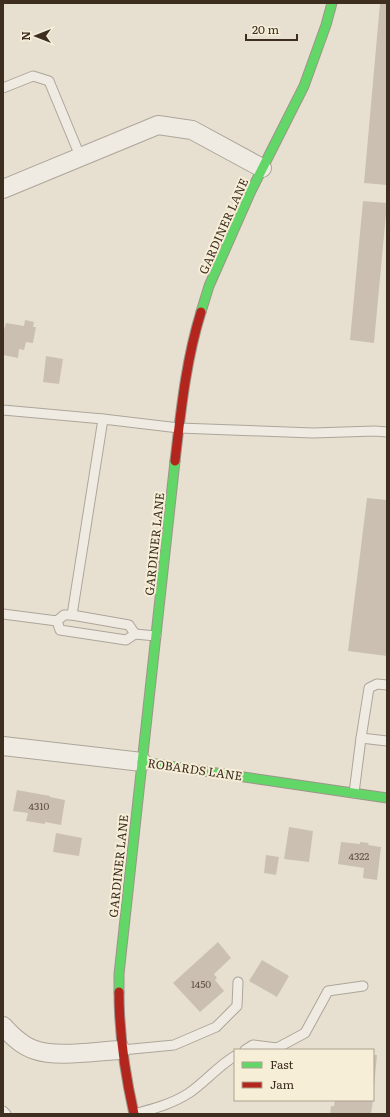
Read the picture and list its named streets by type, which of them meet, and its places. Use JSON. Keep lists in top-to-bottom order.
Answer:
{
  "streets": {
    "street": ["GARDINER LANE", "ROBARDS LANE"]
  },
  "crossings": [
    ["GARDINER LANE", "ROBARDS LANE"]
  ],
  "house_numbers": ["4310", "4322", "1450"],
  "legend": ["Fast", "Jam"],
  "scale_bar": "20 m",
  "north": "left"
}
